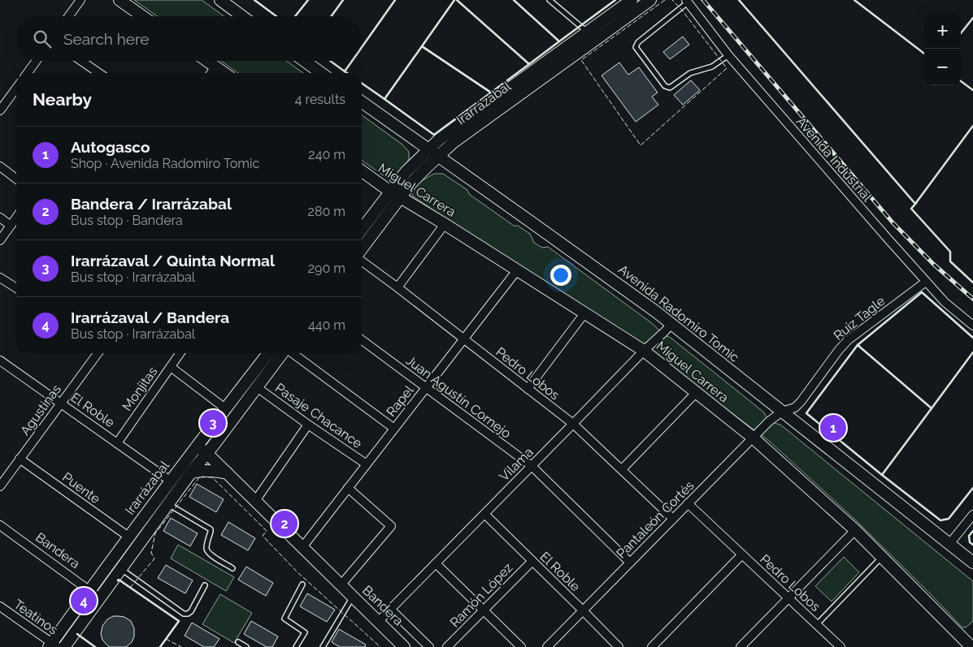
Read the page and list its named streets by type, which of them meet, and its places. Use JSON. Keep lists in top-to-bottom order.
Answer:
{
  "streets": {
    "main road": [
      "Irarrázabal",
      "Miguel Carrera",
      "Avenida Radomiro Tomic",
      "Bandera"
    ],
    "street": [
      "Avenida Industrial",
      "Ruiz Tagle",
      "Pedro Lobos",
      "Monjitas",
      "Juan Agustín Cornejo",
      "Rapel",
      "Agustinas",
      "El Roble",
      "Pasaje Chacance",
      "Vilama",
      "Puente",
      "Pantaleón Cortés",
      "Ramón López",
      "Teatinos"
    ]
  },
  "crossings": [
    ["Irarrázabal", "Miguel Carrera"],
    ["Irarrázabal", "Avenida Radomiro Tomic"],
    ["Irarrázabal", "El Roble"],
    ["Irarrázabal", "Pasaje Chacance"],
    ["Irarrázabal", "Puente"],
    ["Irarrázabal", "Bandera"],
    ["Irarrázabal", "Teatinos"],
    ["Avenida Industrial", "Ruiz Tagle"],
    ["Miguel Carrera", "Rapel"],
    ["Miguel Carrera", "Vilama"],
    ["Miguel Carrera", "Pantaleón Cortés"],
    ["Avenida Radomiro Tomic", "Ruiz Tagle"],
    ["Avenida Radomiro Tomic", "Vilama"],
    ["Avenida Radomiro Tomic", "Pantaleón Cortés"],
    ["Ruiz Tagle", "Pantaleón Cortés"],
    ["Pedro Lobos", "Rapel"],
    ["Pedro Lobos", "Vilama"],
    ["Pedro Lobos", "Pantaleón Cortés"],
    ["Monjitas", "El Roble"],
    ["Juan Agustín Cornejo", "Rapel"],
    ["Juan Agustín Cornejo", "Vilama"],
    ["Juan Agustín Cornejo", "Pantaleón Cortés"],
    ["Rapel", "Pasaje Chacance"],
    ["Rapel", "Bandera"],
    ["Agustinas", "El Roble"],
    ["Agustinas", "Puente"],
    ["El Roble", "Vilama"],
    ["El Roble", "Pantaleón Cortés"],
    ["El Roble", "Ramón López"],
    ["Vilama", "Bandera"]
  ],
  "page": {
    "map_buttons": ["+", "−"],
    "search": "Search here",
    "heading": ["Nearby", "4 results"],
    "list": [
      {
        "mark": "1",
        "name": "Autogasco",
        "note": "Shop · Avenida Radomiro Tomic",
        "value": "240 m"
      },
      {
        "mark": "2",
        "name": "Bandera / Irarrázabal",
        "note": "Bus stop · Bandera",
        "value": "280 m"
      },
      {
        "mark": "3",
        "name": "Irarrázaval / Quinta Normal",
        "note": "Bus stop · Irarrázabal",
        "value": "290 m"
      },
      {
        "mark": "4",
        "name": "Irarrázaval / Bandera",
        "note": "Bus stop · Irarrázabal",
        "value": "440 m"
      }
    ],
    "pins": [
      "3",
      "1",
      "2",
      "4"
    ]
  }
}
